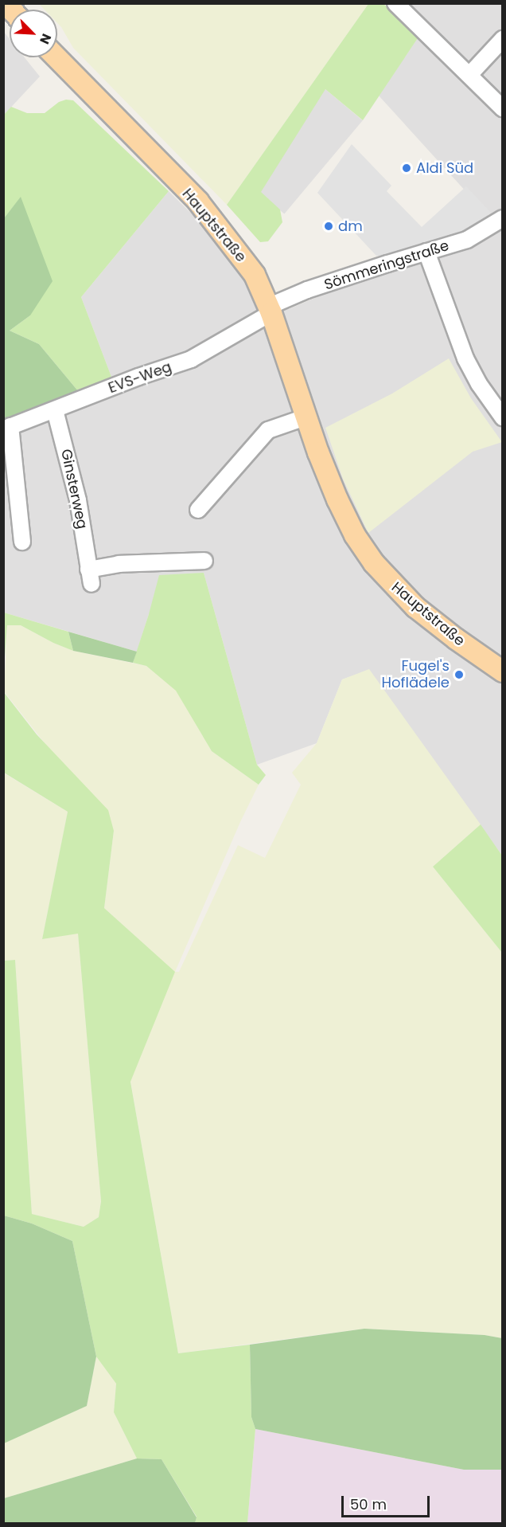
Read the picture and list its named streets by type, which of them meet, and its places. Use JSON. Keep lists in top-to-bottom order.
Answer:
{
  "streets": {
    "main road": ["Hauptstraße"],
    "street": ["Sömmeringstraße", "EVS-Weg", "Ginsterweg"]
  },
  "crossings": [
    ["Hauptstraße", "Sömmeringstraße"],
    ["Hauptstraße", "EVS-Weg"],
    ["Sömmeringstraße", "EVS-Weg"],
    ["EVS-Weg", "Ginsterweg"]
  ],
  "places": ["Aldi Süd", "dm", "Fugel's Hoflädele"],
  "scale_bar": "50 m",
  "north": "bottom right"
}
